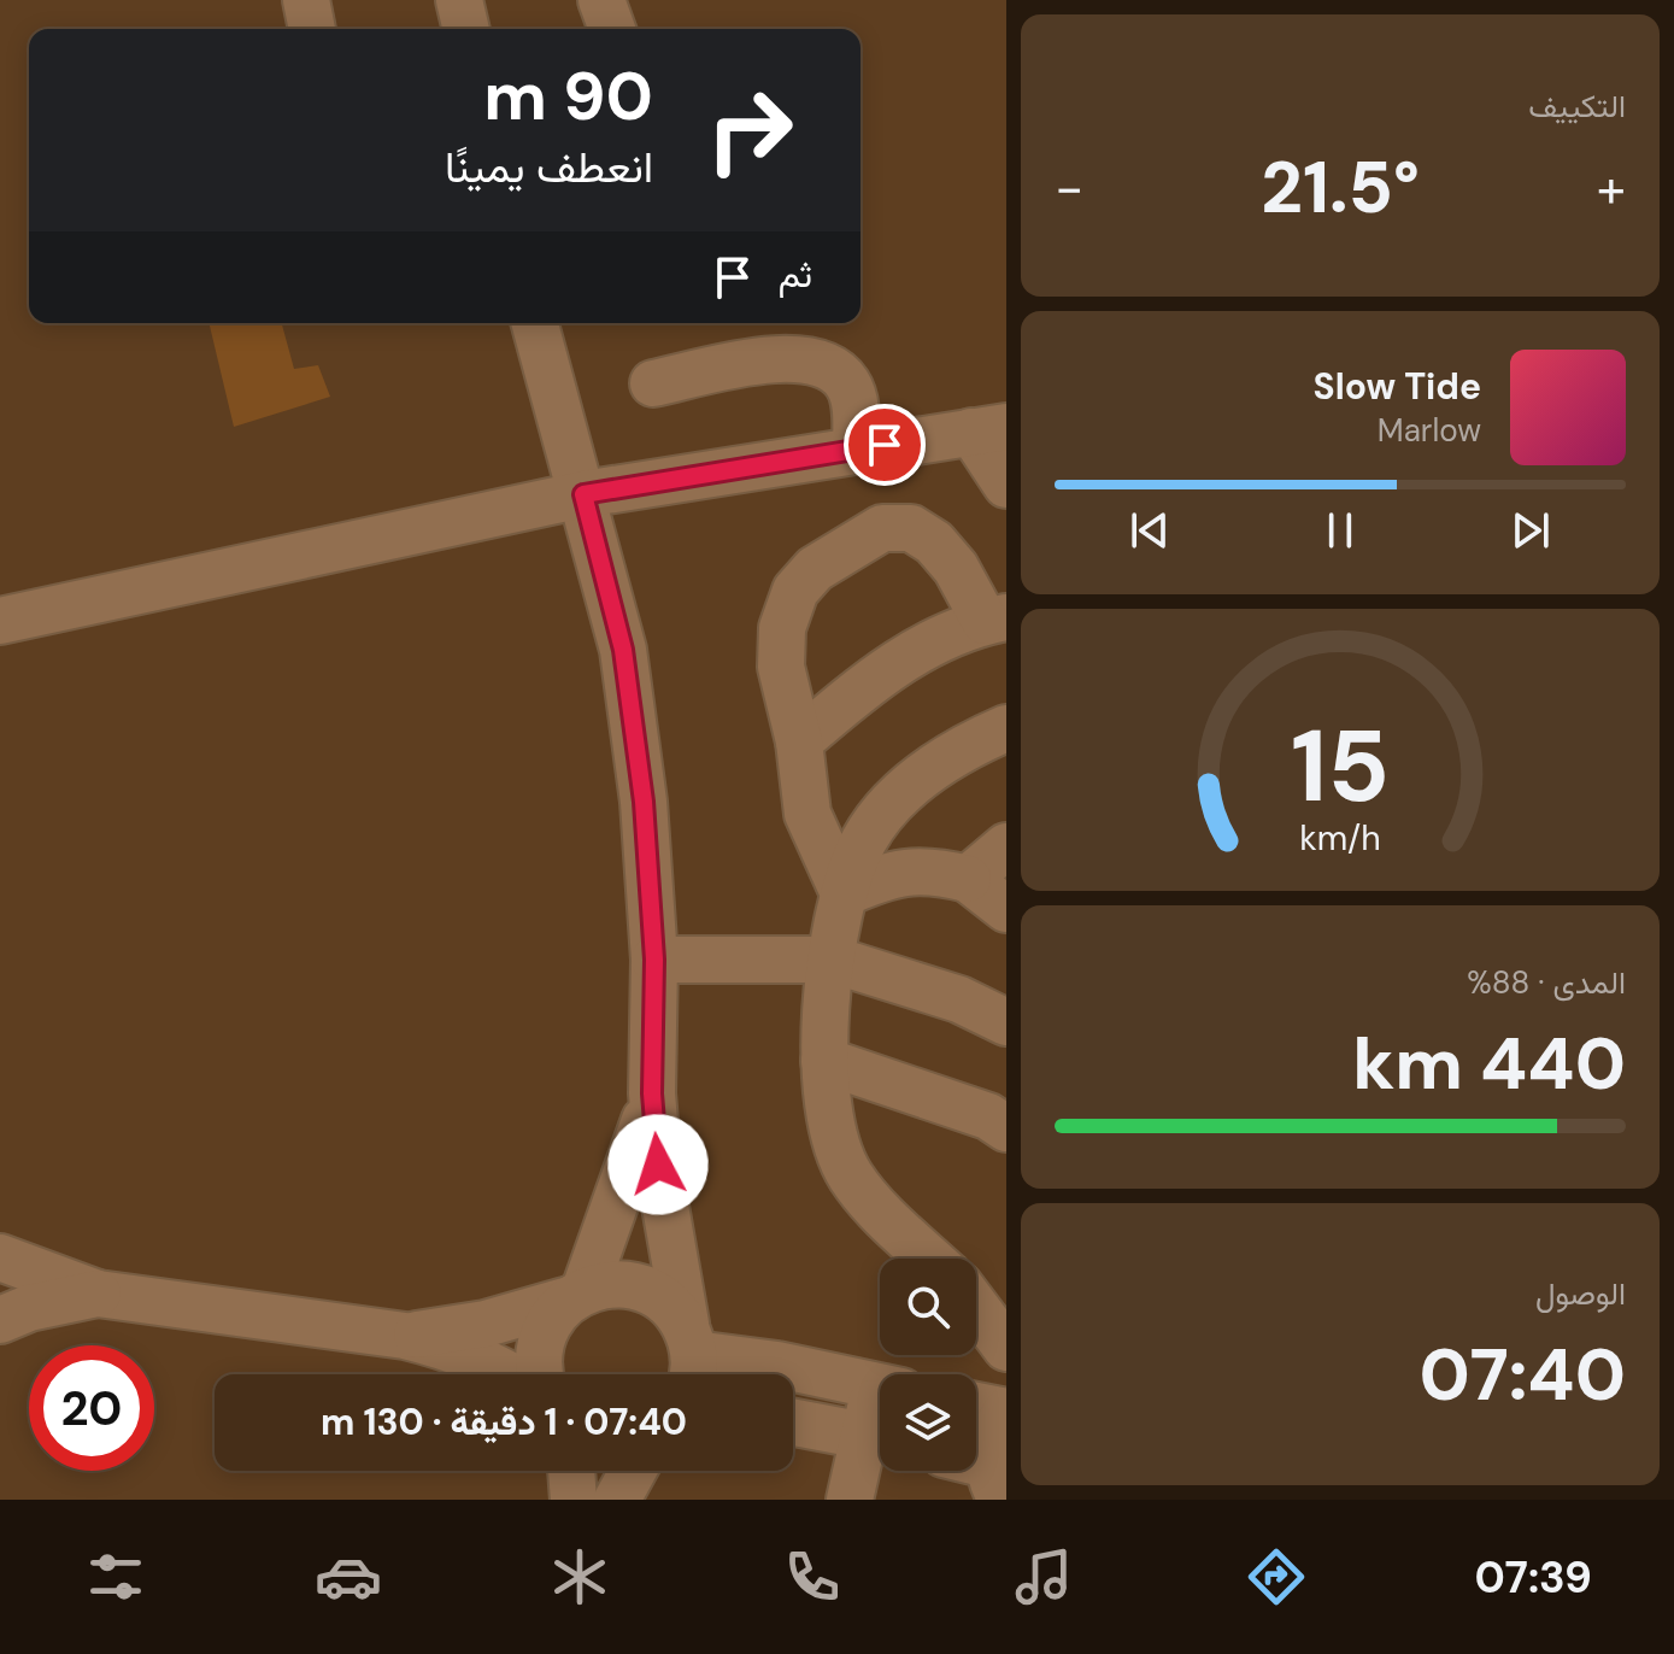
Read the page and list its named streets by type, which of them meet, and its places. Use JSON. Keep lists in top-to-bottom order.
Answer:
{
  "page": {
    "tile": [
      "التكييف",
      ["المدى · 88%", "440 km"],
      ["الوصول", "07:40"]
    ],
    "turn": ["90 m", "انعطف يمينًا"],
    "heat": ["−", "21.5°", "+"],
    "then": "ثم",
    "song": ["Slow Tide", "Marlow"],
    "limit": "20",
    "trip": "07:40 · 1 دقيقة · 130 m",
    "tabs": "07:39",
    "gauge": ["15", "km/h"]
  }
}
